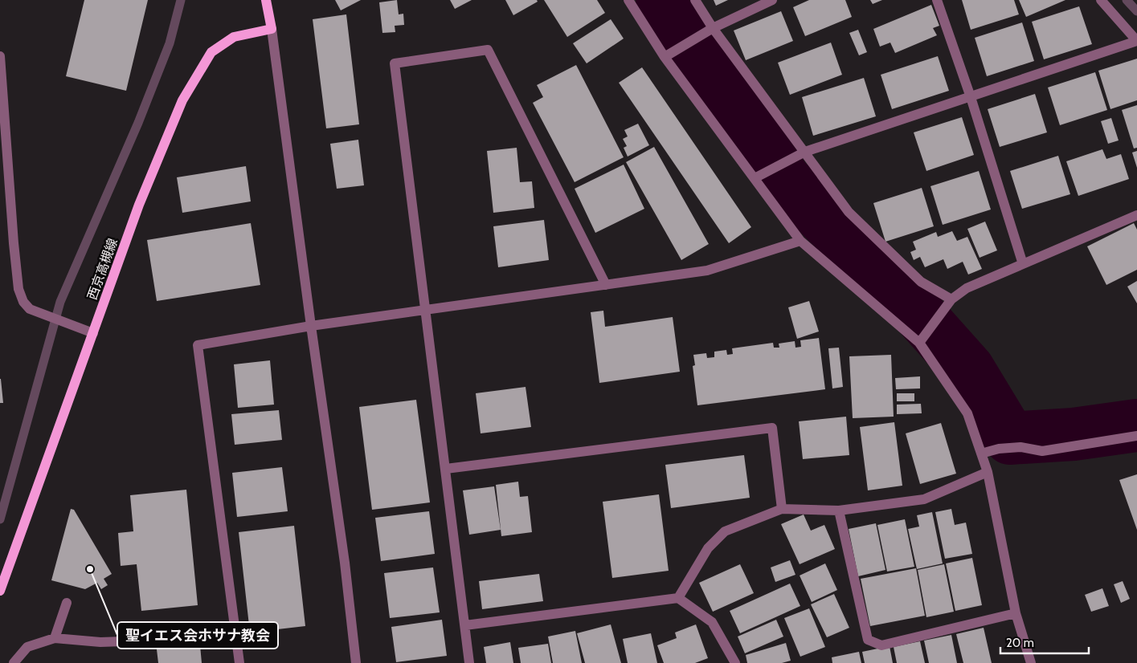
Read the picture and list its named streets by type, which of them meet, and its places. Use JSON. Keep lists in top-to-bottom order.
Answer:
{
  "streets": {
    "main road": ["西京高槻線"]
  },
  "places": ["聖イエス会ホサナ教会"],
  "scale_bar": "20 m"
}
